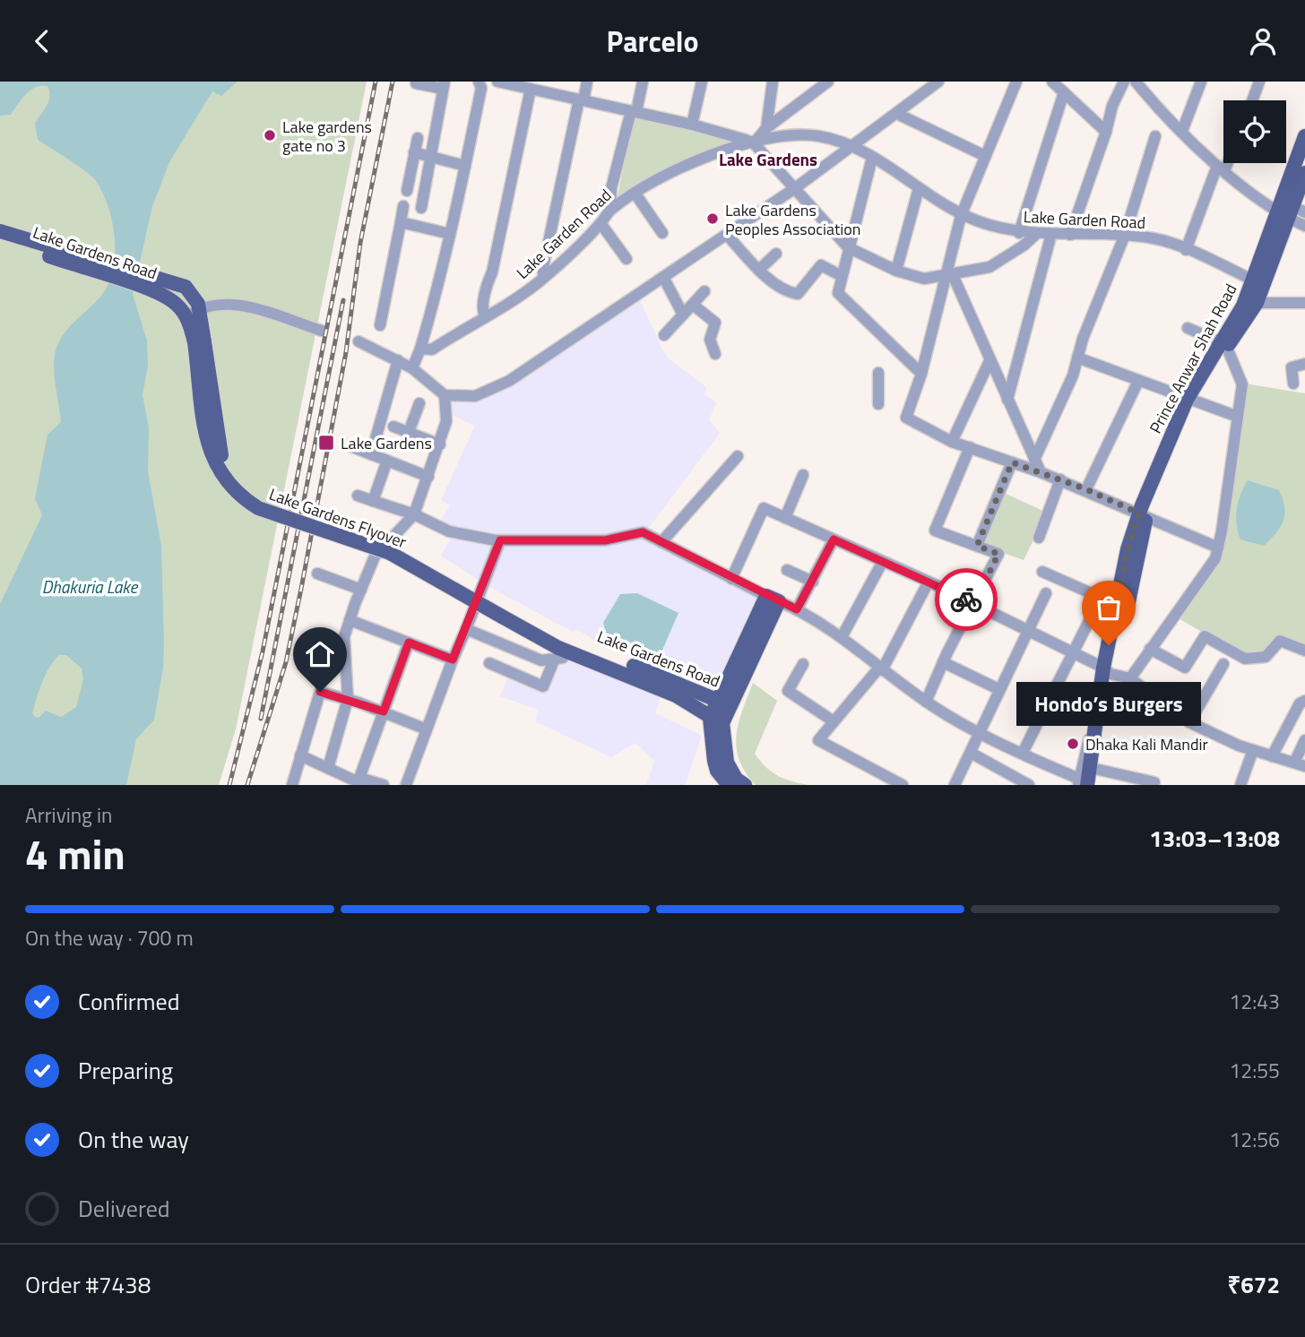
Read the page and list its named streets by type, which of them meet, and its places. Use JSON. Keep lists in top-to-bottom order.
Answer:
{
  "streets": {
    "main road": ["Lake Gardens Road", "Prince Anwar Shah Road", "Lake Gardens Flyover"],
    "street": ["Lake Garden Road"]
  },
  "crossings": [
    ["Lake Garden Road", "Prince Anwar Shah Road"],
    ["Lake Gardens Road", "Lake Gardens Flyover"]
  ],
  "districts": ["Lake Gardens"],
  "water": ["Dhakuria Lake"],
  "places": {
    "other": [
      "Lake gardens gate no 3",
      "Lake Gardens Peoples Association",
      "Hondo’s Burgers",
      "Dhaka Kali Mandir"
    ],
    "transit": ["Lake Gardens"]
  },
  "page": {
    "header": "Parcelo",
    "bubble": "Hondo’s Burgers",
    "heading": ["4 min", "Arriving in", "13:03–13:08"],
    "panel": ["Order #7438", "₹672"],
    "bar": "On the way · 700 m",
    "list": [
      ["Confirmed", "12:43"],
      ["Preparing", "12:55"],
      ["On the way", "12:56"],
      "Delivered"
    ]
  }
}
